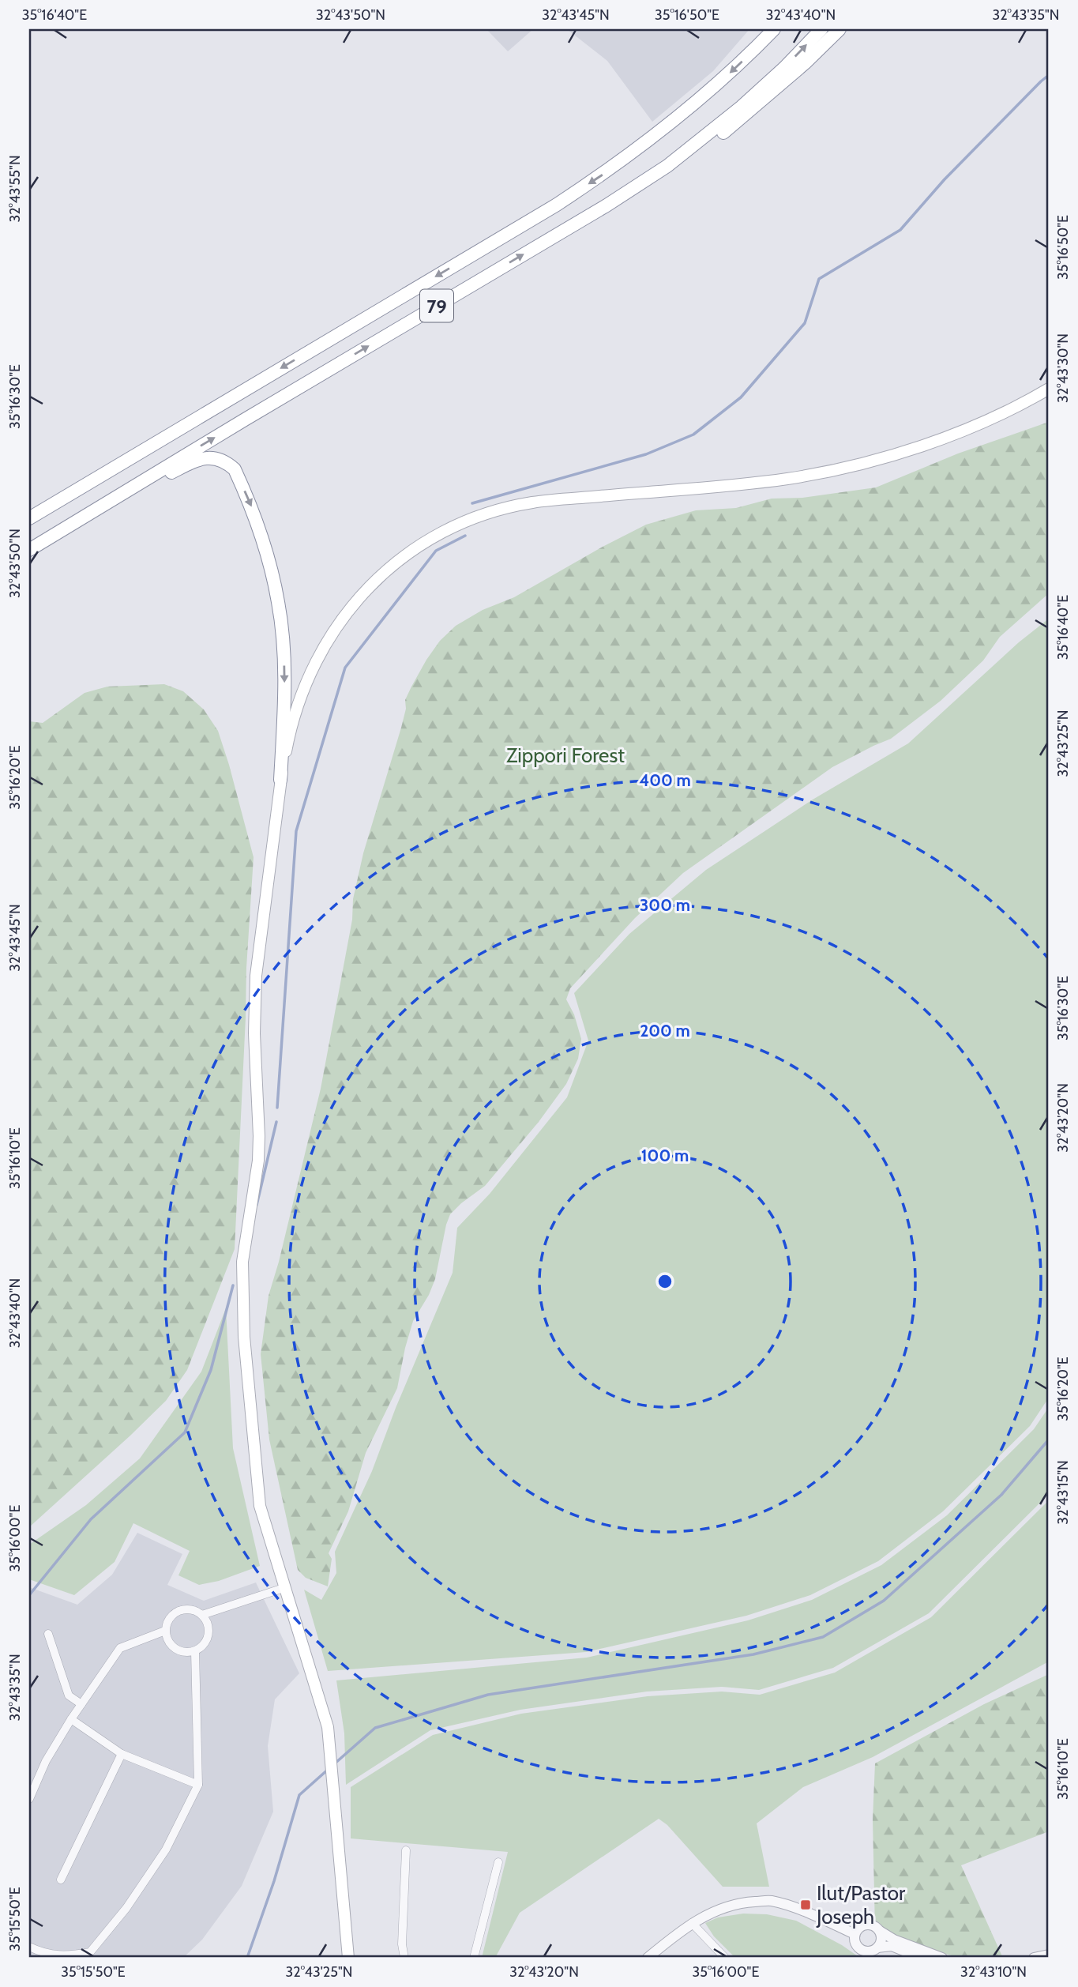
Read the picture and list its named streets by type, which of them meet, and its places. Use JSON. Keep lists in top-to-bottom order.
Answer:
{
  "streets": {
    "highway": ["79"]
  },
  "parks": ["Zippori Forest"],
  "places": {
    "transit": ["Ilut/Pastor Joseph"]
  },
  "coordinates": [
    "35°16'40\"E",
    "32°43'50\"N",
    "32°43'45\"N",
    "35°16'50\"E",
    "32°43'40\"N",
    "32°43'35\"N",
    "32°43'55\"N",
    "32°43'30\"N",
    "35°16'30\"E",
    "32°43'25\"N",
    "35°16'20\"E",
    "32°43'20\"N",
    "35°16'10\"E",
    "32°43'15\"N",
    "35°16'00\"E",
    "35°15'50\"E",
    "32°43'10\"N"
  ],
  "rings": [
    "400 m",
    "300 m",
    "200 m",
    "100 m"
  ]
}
